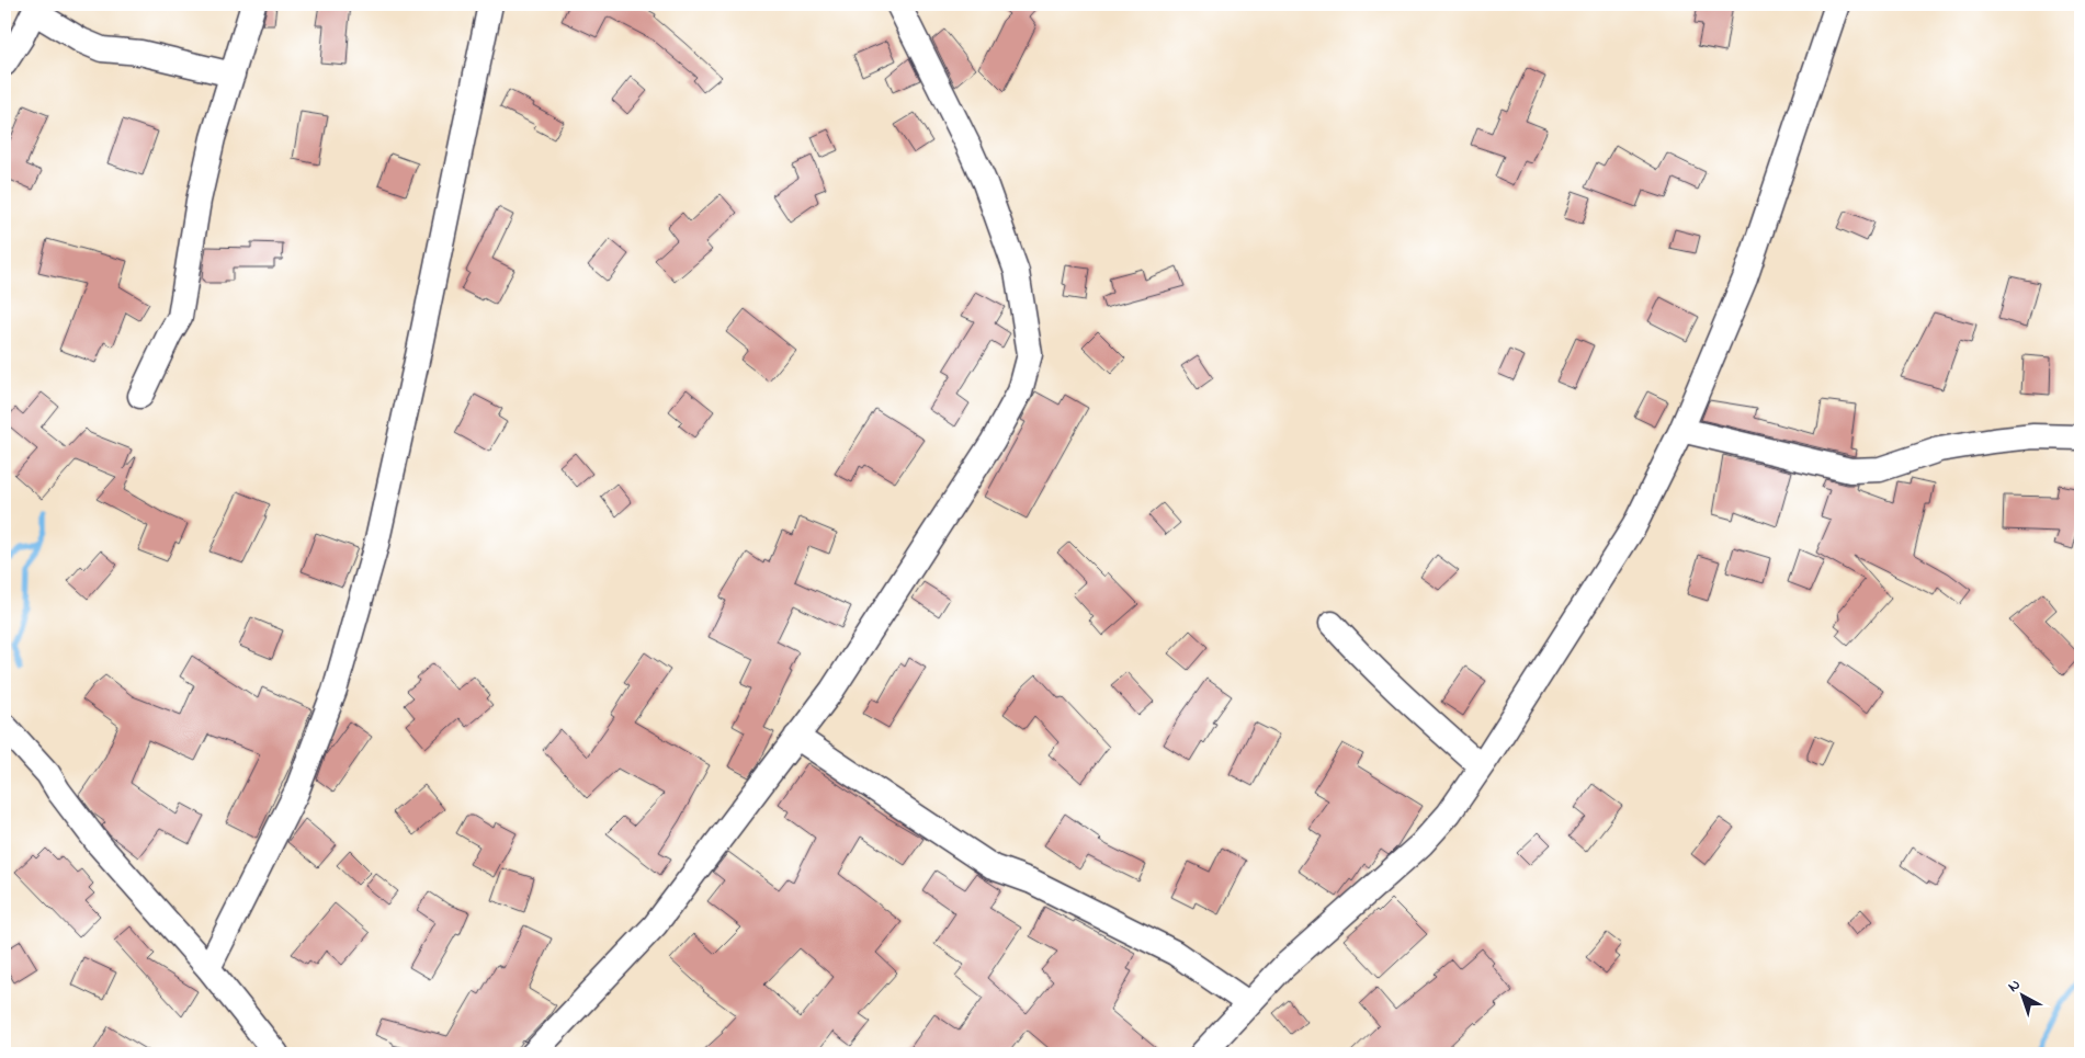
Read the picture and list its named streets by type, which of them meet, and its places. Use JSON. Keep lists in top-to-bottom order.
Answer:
{
  "north": "top left"
}
